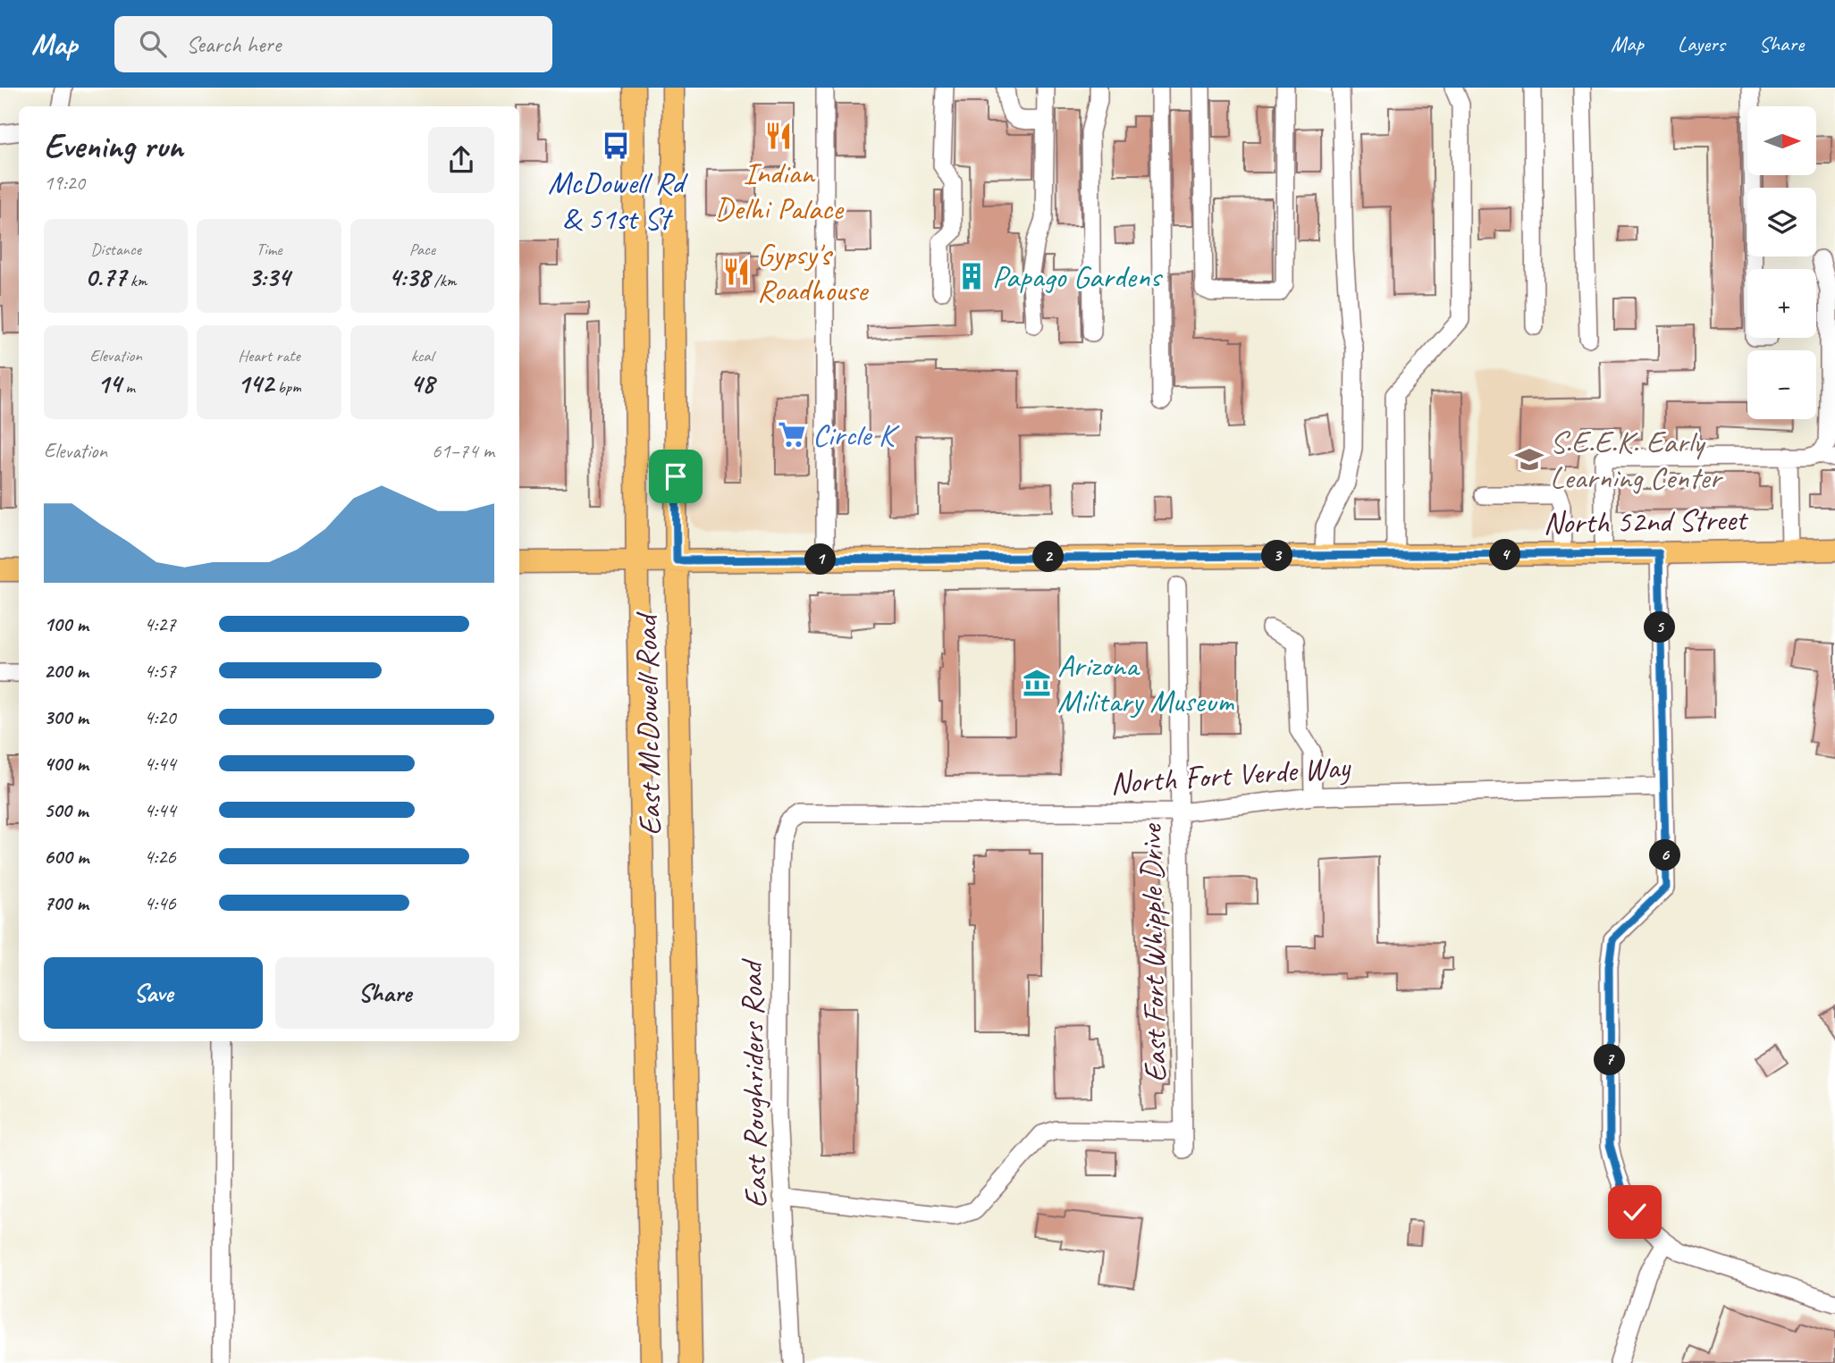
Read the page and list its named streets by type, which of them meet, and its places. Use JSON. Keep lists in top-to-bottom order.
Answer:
{
  "streets": {
    "main road": ["North 52nd Street", "East McDowell Road"],
    "street": ["North Fort Verde Way", "East Fort Whipple Drive", "East Roughriders Road"]
  },
  "crossings": [
    ["North 52nd Street", "East McDowell Road"],
    ["North Fort Verde Way", "East Fort Whipple Drive"],
    ["North Fort Verde Way", "East Roughriders Road"]
  ],
  "places": {
    "restaurant": ["Indian Delhi Palace", "Gypsy's Roadhouse"],
    "bus stop": ["McDowell Rd & 51st St"],
    "building": ["Papago Gardens"],
    "supermarket": ["Circle K"],
    "school or university": ["S.E.E.K. Early Learning Center"],
    "museum": ["Arizona Military Museum"]
  },
  "north": "right",
  "page": {
    "header": "Map",
    "search": "Search here",
    "nav": ["Map", "Layers", "Share"],
    "map_buttons": ["+", "−"],
    "heading": ["Evening run", "19:20"],
    "stats": [
      ["Distance", "0.77 km"],
      ["Time", "3:34"],
      ["Pace", "4:38 /km"],
      ["Elevation", "14 m"],
      ["Heart rate", "142 bpm"],
      ["kcal", "48"]
    ],
    "chart": ["Elevation", "61–74 m"],
    "pins": [
      "4",
      "3",
      "2",
      "1",
      "5",
      "6",
      "7"
    ],
    "list": [
      {
        "name": "100 m",
        "note": "4:27"
      },
      {
        "name": "200 m",
        "note": "4:57"
      },
      {
        "name": "300 m",
        "note": "4:20"
      },
      {
        "name": "400 m",
        "note": "4:44"
      },
      {
        "name": "500 m",
        "note": "4:44"
      },
      {
        "name": "600 m",
        "note": "4:26"
      },
      {
        "name": "700 m",
        "note": "4:46"
      }
    ],
    "buttons": ["Save", "Share"]
  }
}
